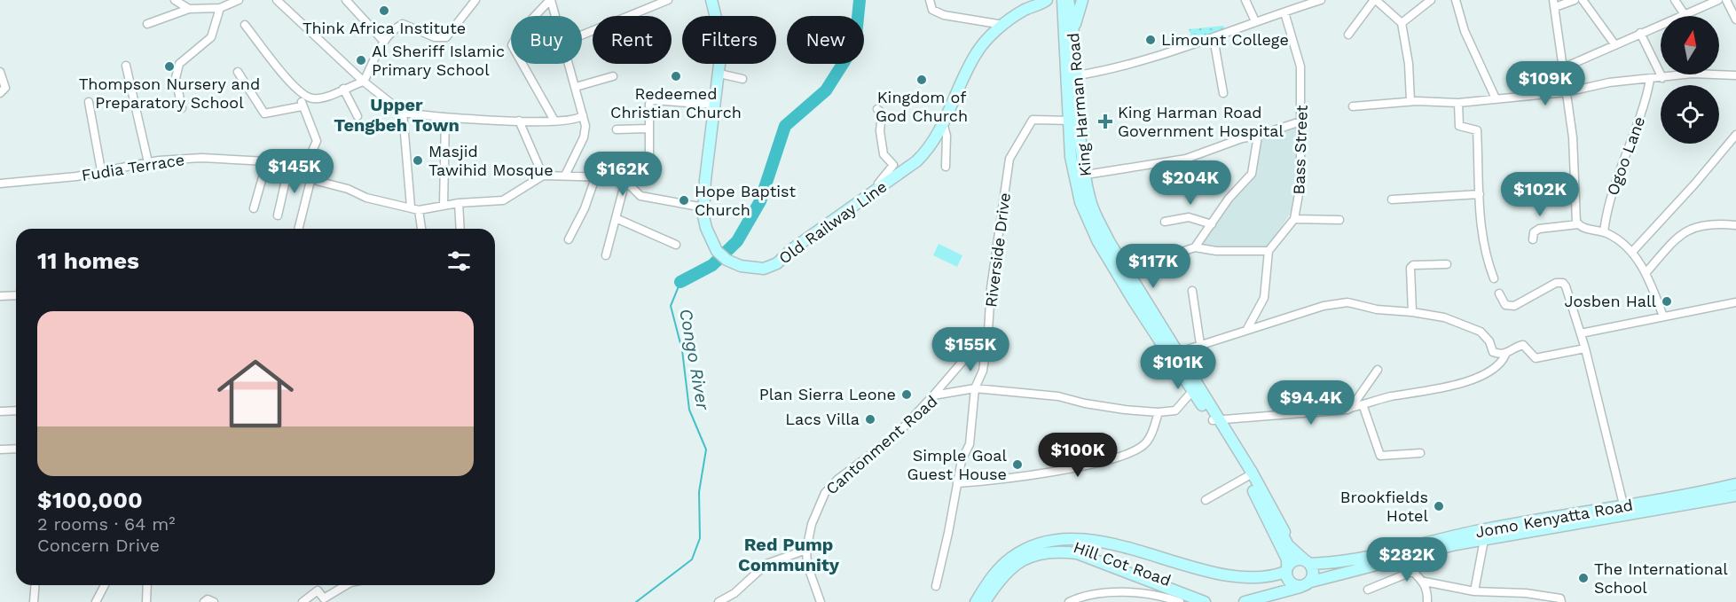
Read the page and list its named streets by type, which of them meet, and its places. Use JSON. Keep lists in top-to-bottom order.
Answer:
{
  "streets": {
    "main road": [
      "King Harman Road",
      "Old Railway Line",
      "Jomo Kenyatta Road",
      "Hill Cot Road"
    ],
    "street": [
      "Bass Street",
      "Ogoo Lane",
      "Fudia Terrace",
      "Riverside Drive",
      "Cantonment Road"
    ]
  },
  "crossings": [
    ["King Harman Road", "Riverside Drive"],
    ["King Harman Road", "Cantonment Road"],
    ["King Harman Road", "Jomo Kenyatta Road"],
    ["Riverside Drive", "Cantonment Road"]
  ],
  "districts": ["Upper Tengbeh Town", "Red Pump Community"],
  "water": ["Congo River"],
  "places": {
    "other": [
      "Think Africa Institute",
      "Limount College",
      "Al Sheriff Islamic Primary School",
      "Thompson Nursery and Preparatory School",
      "Redeemed Christian Church",
      "Kingdom of God Church",
      "Masjid Tawihid Mosque",
      "Hope Baptist Church",
      "Josben Hall",
      "Plan Sierra Leone",
      "Lacs Villa",
      "Simple Goal Guest House",
      "Brookfields Hotel",
      "The International School"
    ],
    "health": ["King Harman Road Government Hospital"]
  },
  "north": "top",
  "page": {
    "chip": [
      "Buy",
      "Rent",
      "Filters",
      "New"
    ],
    "price": [
      "$109K",
      "$145K",
      "$162K",
      "$204K",
      "$102K",
      "$117K",
      "$155K",
      "$101K",
      "$94.4K",
      "$100K",
      "$282K"
    ],
    "heading": "11 homes",
    "list": [
      {
        "name": "$100,000",
        "note": "2 rooms · 64 m² · Concern Drive"
      }
    ]
  }
}
